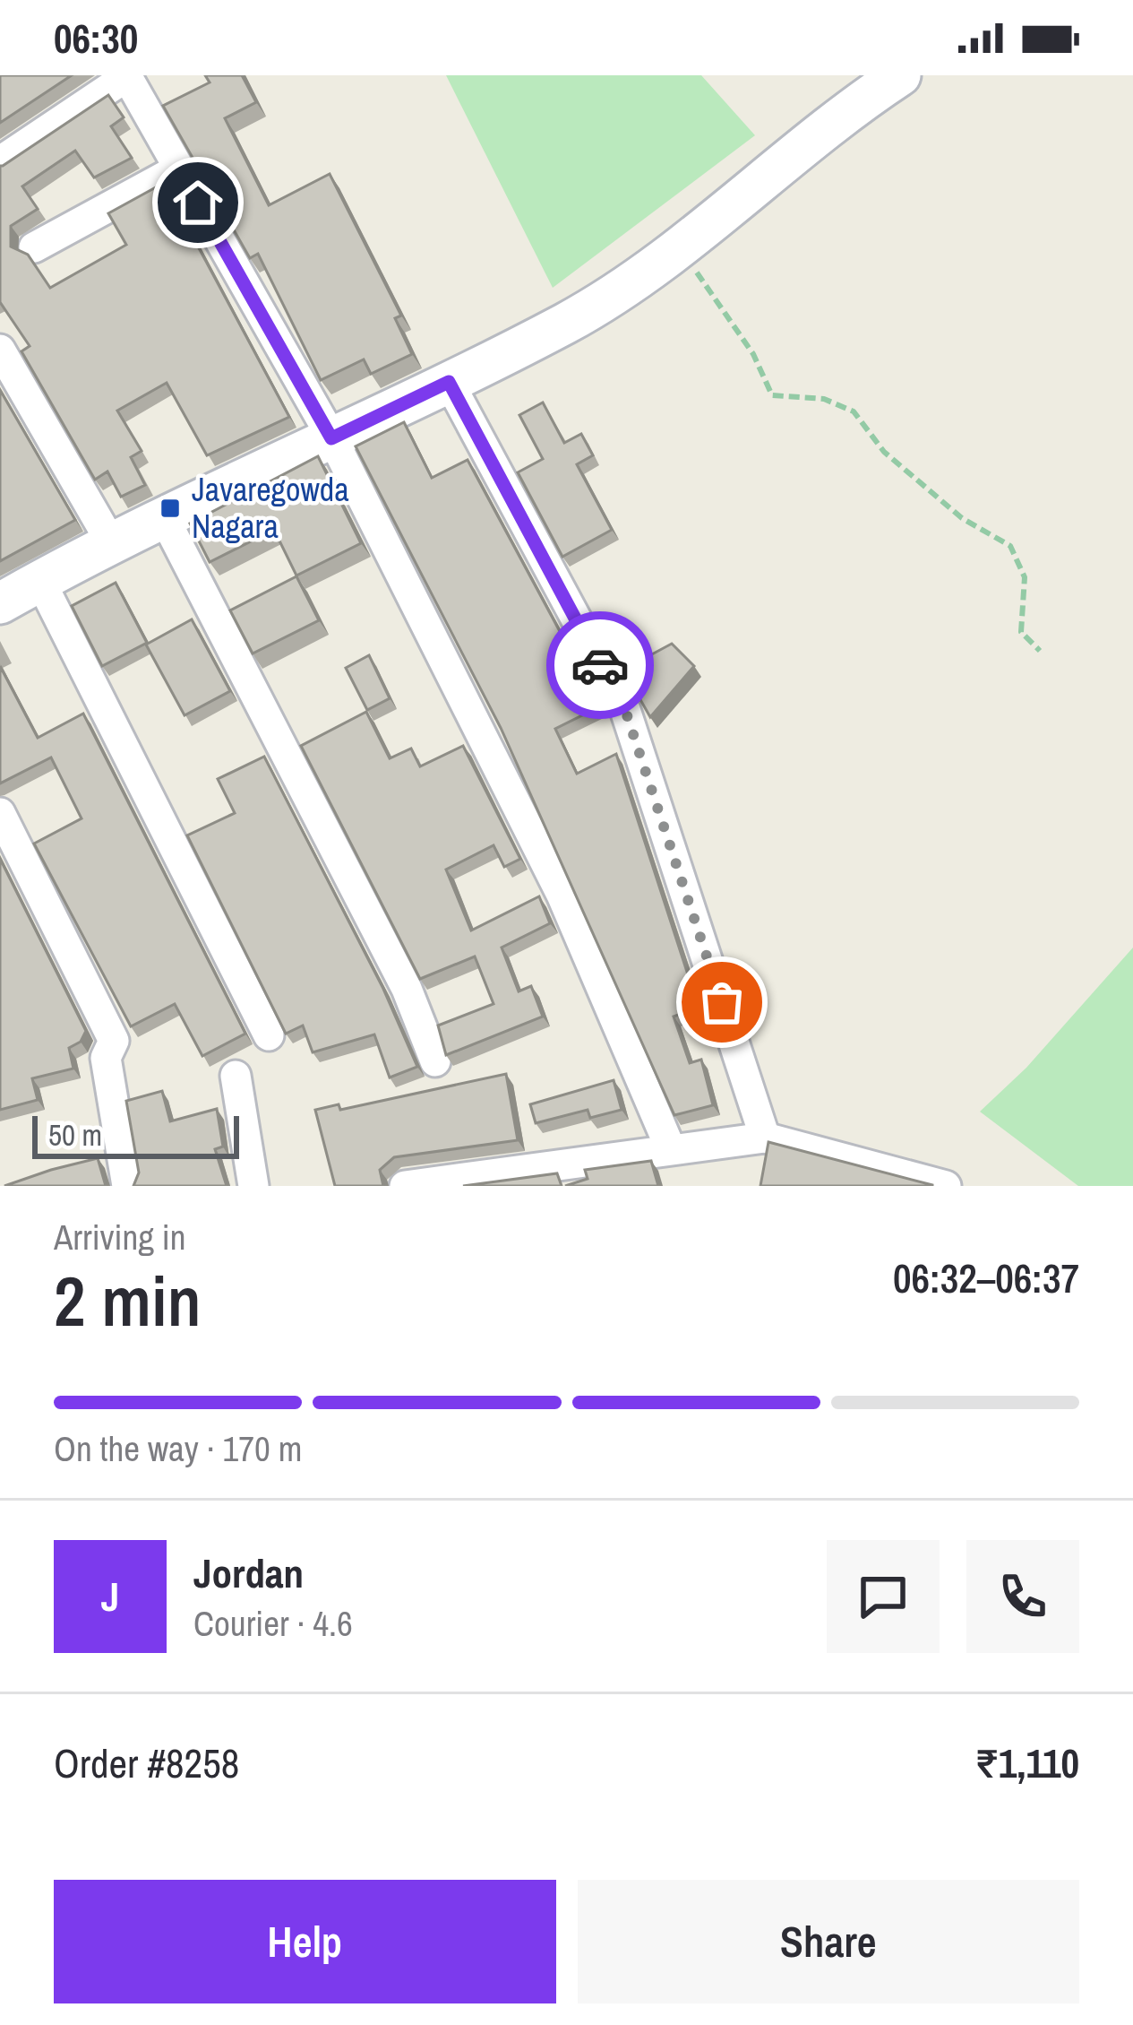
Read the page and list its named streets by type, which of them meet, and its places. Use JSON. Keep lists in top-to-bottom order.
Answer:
{
  "places": {
    "transit": ["Javaregowda Nagara"]
  },
  "scale_bar": "50 m",
  "page": {
    "status": "06:30",
    "scale": "50 m",
    "heading": ["2 min", "Arriving in", "06:32–06:37"],
    "panel": [
      "Jordan",
      "Courier · 4.6",
      "Order #8258",
      "₹1,110"
    ],
    "bar": "On the way · 170 m",
    "round": "J",
    "buttons": ["Help", "Share"]
  }
}
